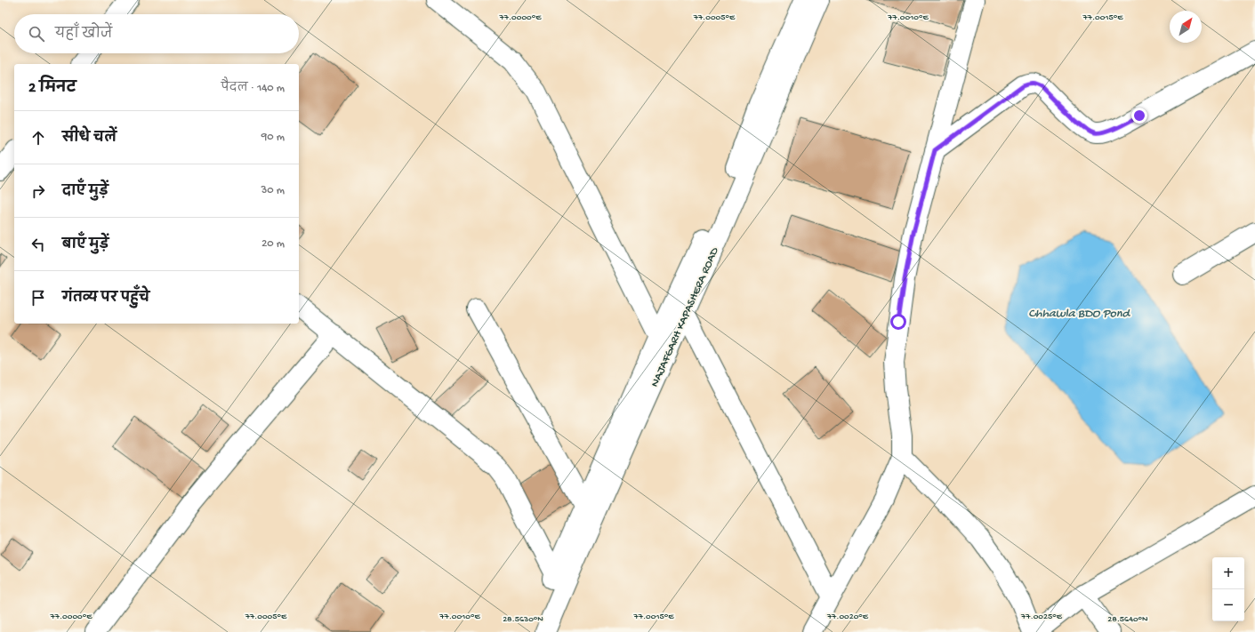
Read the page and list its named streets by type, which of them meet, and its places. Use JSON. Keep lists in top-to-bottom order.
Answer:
{
  "streets": {
    "street": ["NAJAFGARH KAPASHERA ROAD"]
  },
  "water": ["Chhawla BDO Pond"],
  "north": "top right",
  "page": {
    "search": "यहाँ खोजें",
    "heading": ["2 मिनट", "पैदल · 140 m"],
    "list": [
      ["सीधे चलें", "90 m"],
      ["दाएँ मुड़ें", "30 m"],
      ["बाएँ मुड़ें", "20 m"],
      "गंतव्य पर पहुँचे"
    ],
    "map_buttons": ["+", "−"]
  },
  "coordinates": [
    "77.0000°E",
    "77.0005°E",
    "77.0010°E",
    "77.0015°E",
    "77.0020°E",
    "77.0025°E",
    "28.5630°N",
    "28.5640°N"
  ]
}
